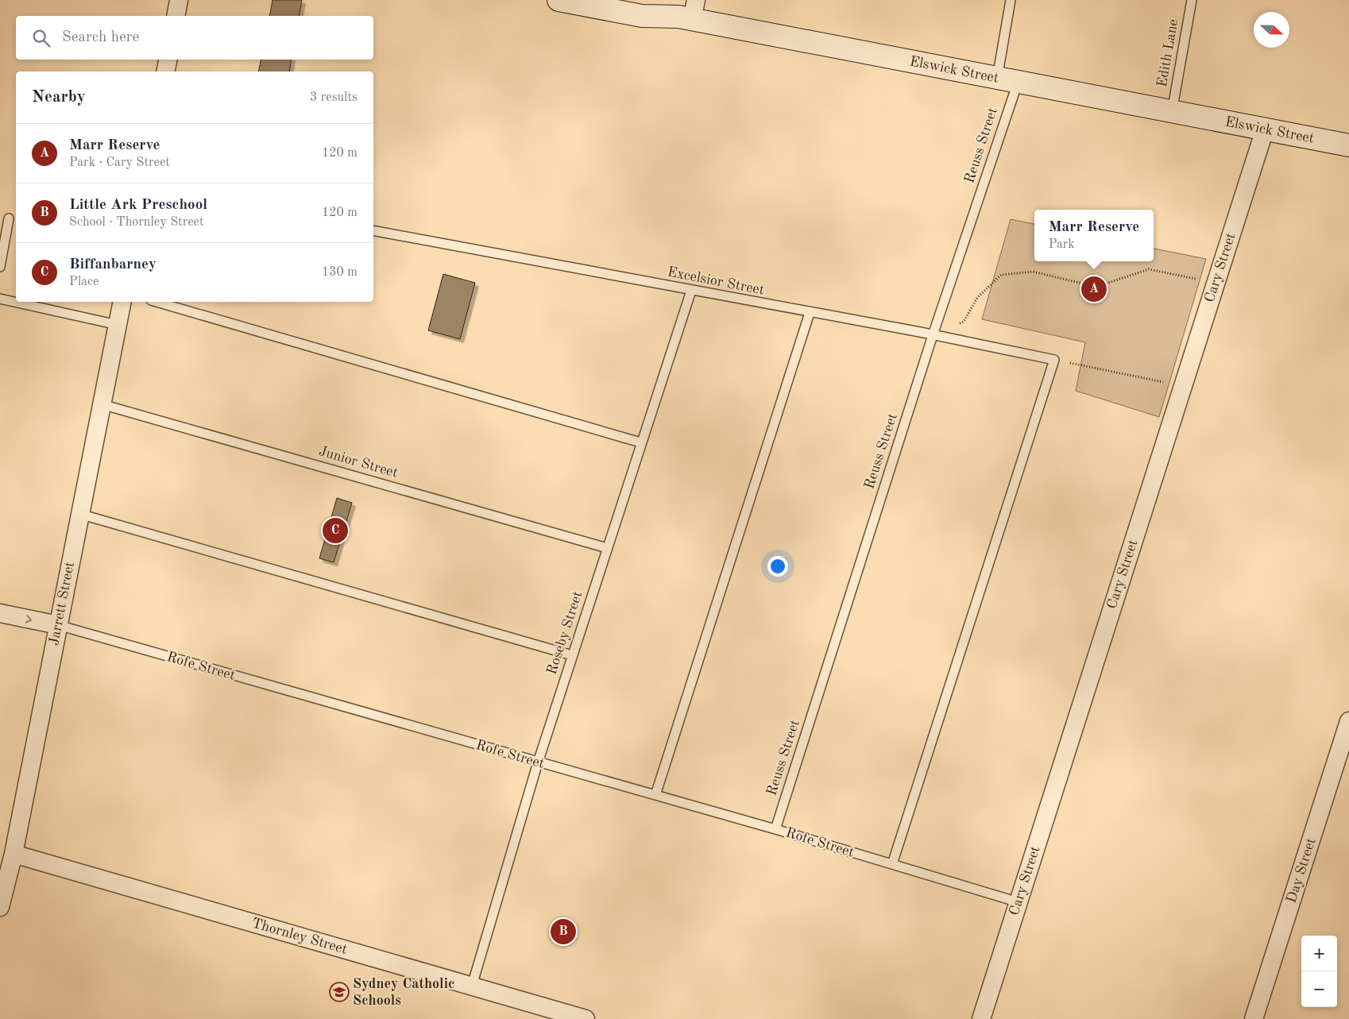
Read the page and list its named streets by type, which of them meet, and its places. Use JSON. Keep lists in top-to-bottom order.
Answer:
{
  "streets": {
    "street": [
      "Elswick Street",
      "Cary Street",
      "Jarrett Street",
      "Rofe Street",
      "Day Street",
      "Thornley Street"
    ],
    "lane": [
      "Edith Lane",
      "Reuss Street",
      "Excelsior Street",
      "Junior Street",
      "Roseby Street"
    ]
  },
  "crossings": [
    ["Edith Lane", "Elswick Street"],
    ["Elswick Street", "Reuss Street"],
    ["Elswick Street", "Cary Street"],
    ["Reuss Street", "Excelsior Street"],
    ["Reuss Street", "Rofe Street"],
    ["Cary Street", "Rofe Street"],
    ["Excelsior Street", "Roseby Street"],
    ["Junior Street", "Jarrett Street"],
    ["Junior Street", "Roseby Street"],
    ["Jarrett Street", "Rofe Street"],
    ["Jarrett Street", "Thornley Street"],
    ["Roseby Street", "Rofe Street"],
    ["Roseby Street", "Thornley Street"]
  ],
  "places": {
    "school or university": ["Sydney Catholic Schools"]
  },
  "north": "right",
  "page": {
    "search": "Search here",
    "heading": ["Nearby", "3 results"],
    "list": [
      {
        "mark": "A",
        "name": "Marr Reserve",
        "note": "Park · Cary Street",
        "value": "120 m"
      },
      {
        "mark": "B",
        "name": "Little Ark Preschool",
        "note": "School · Thornley Street",
        "value": "120 m"
      },
      {
        "mark": "C",
        "name": "Biffanbarney",
        "note": "Place",
        "value": "130 m"
      }
    ],
    "popup": ["Marr Reserve", "Park"],
    "pins": ["A", "C", "B"],
    "map_buttons": ["+", "−"]
  }
}
